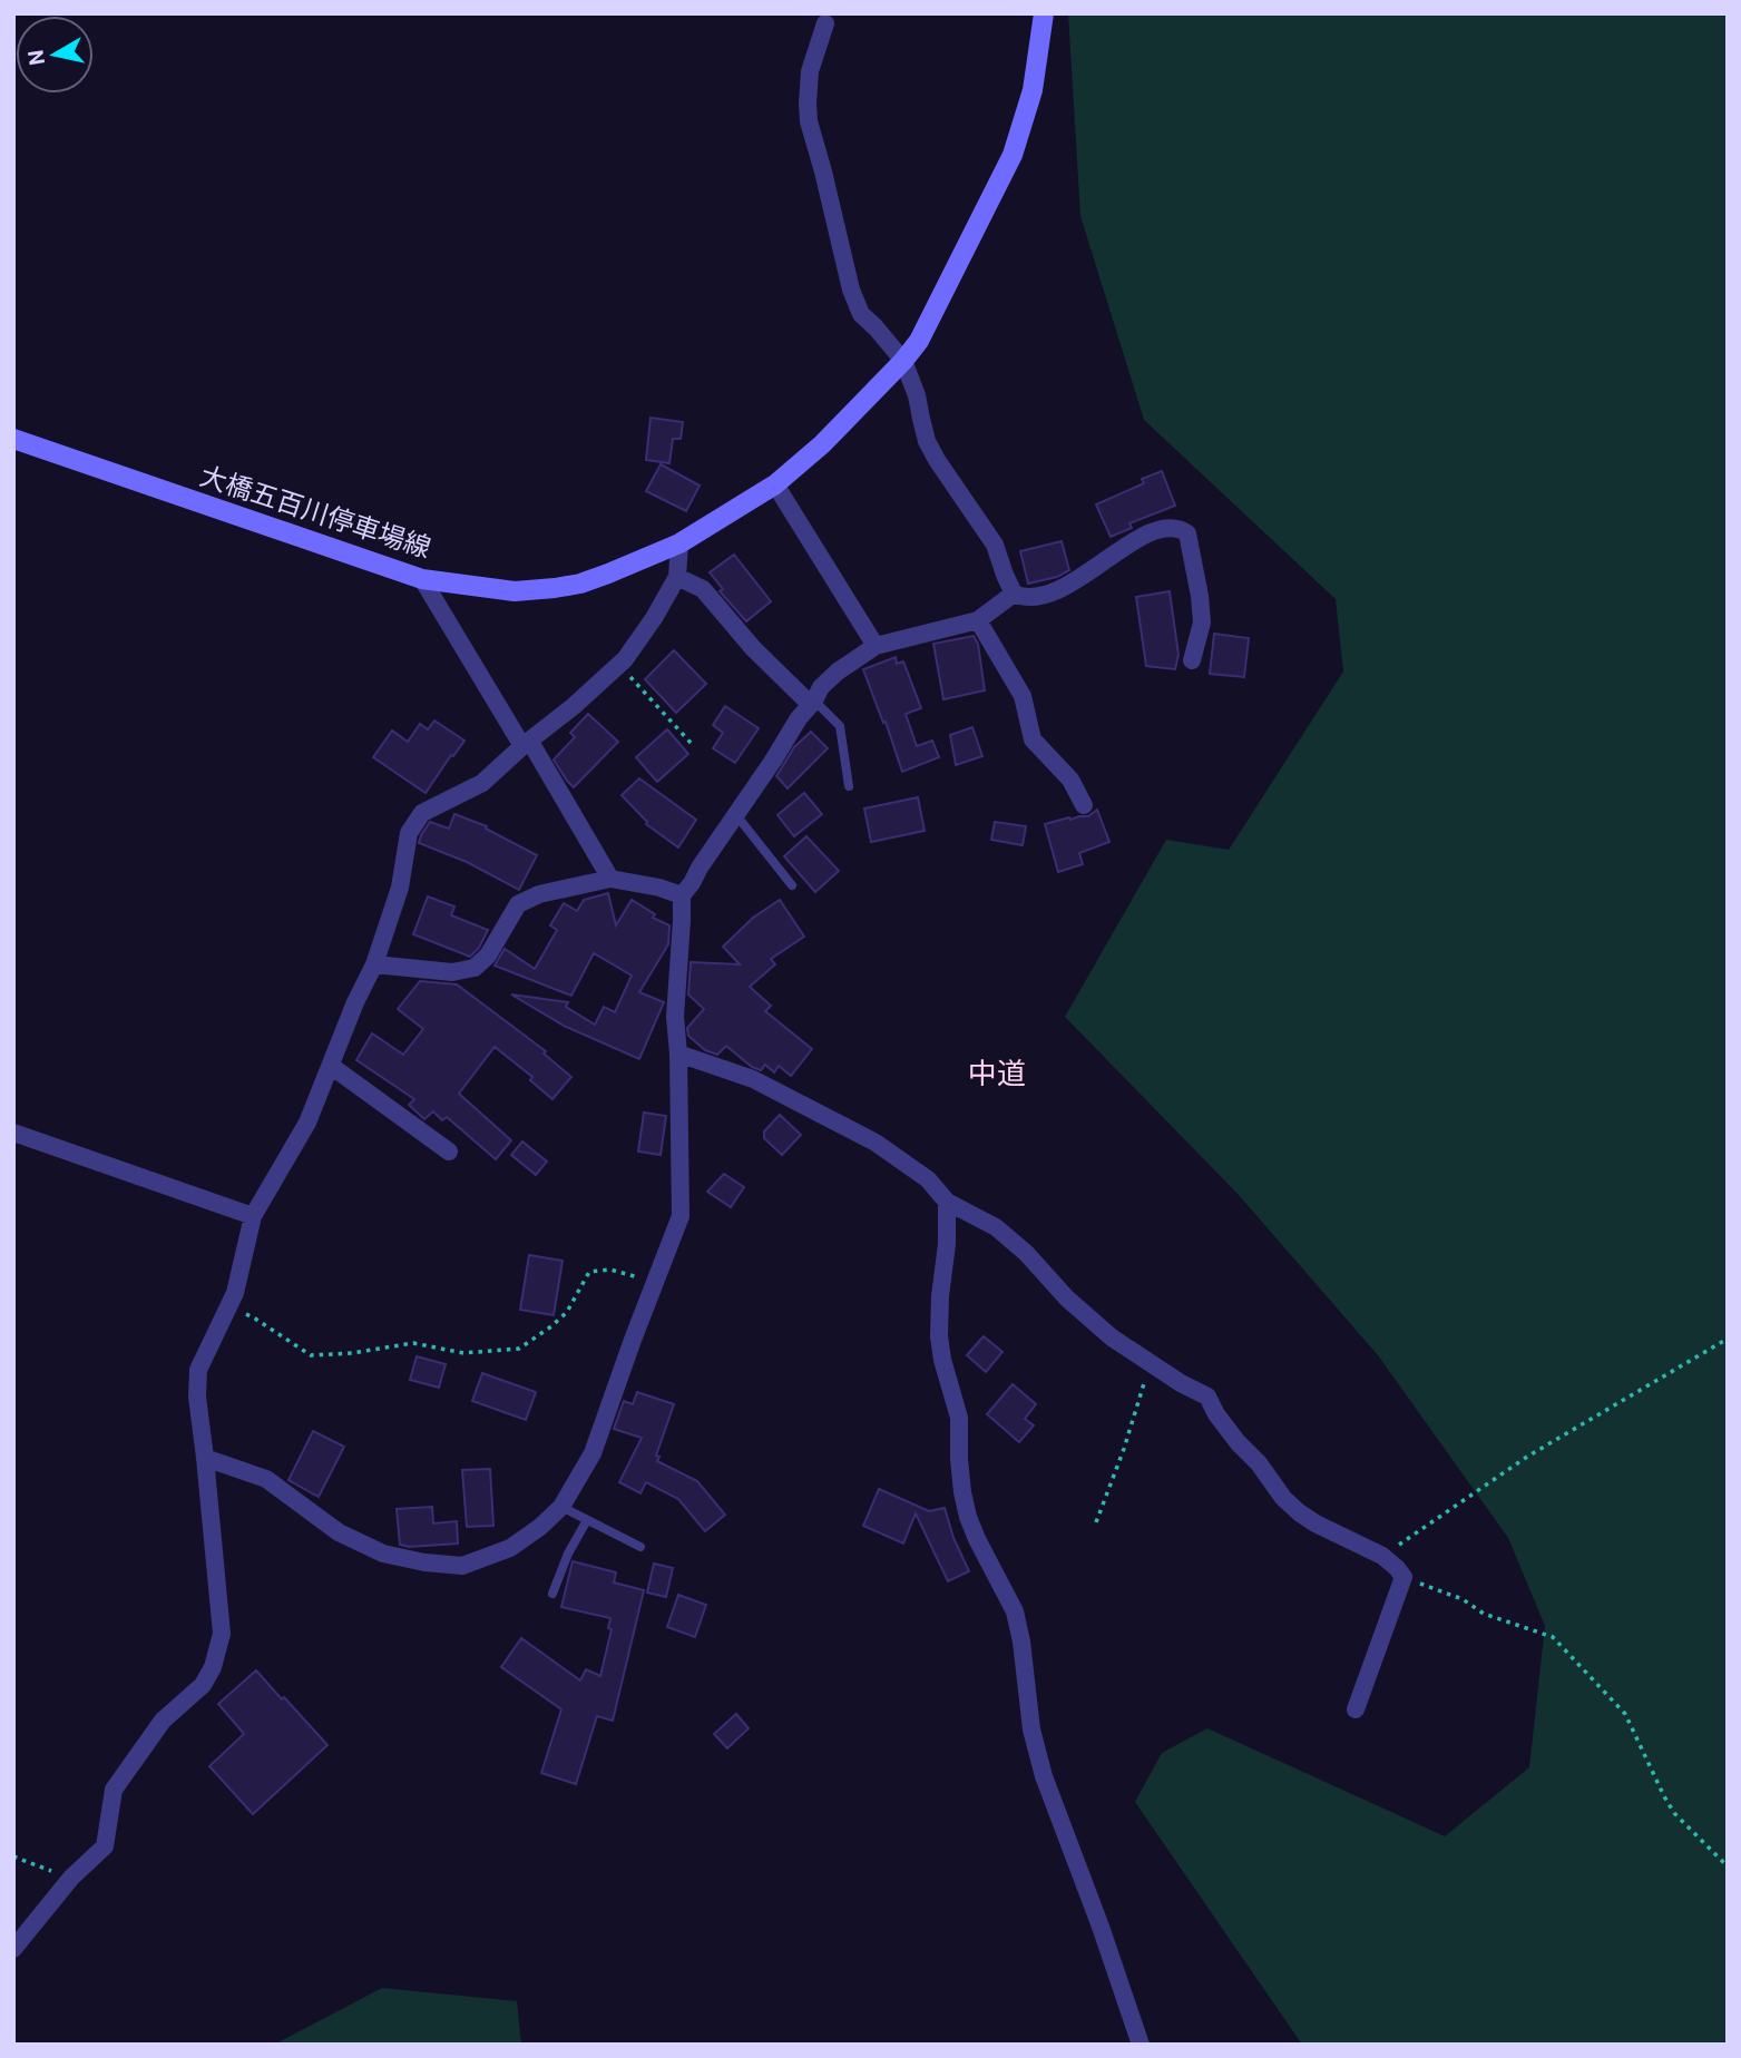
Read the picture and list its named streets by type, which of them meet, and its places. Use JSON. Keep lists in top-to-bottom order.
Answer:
{
  "streets": {
    "main road": ["大橋五百川停車場線"]
  },
  "districts": ["中道"],
  "north": "left"
}
